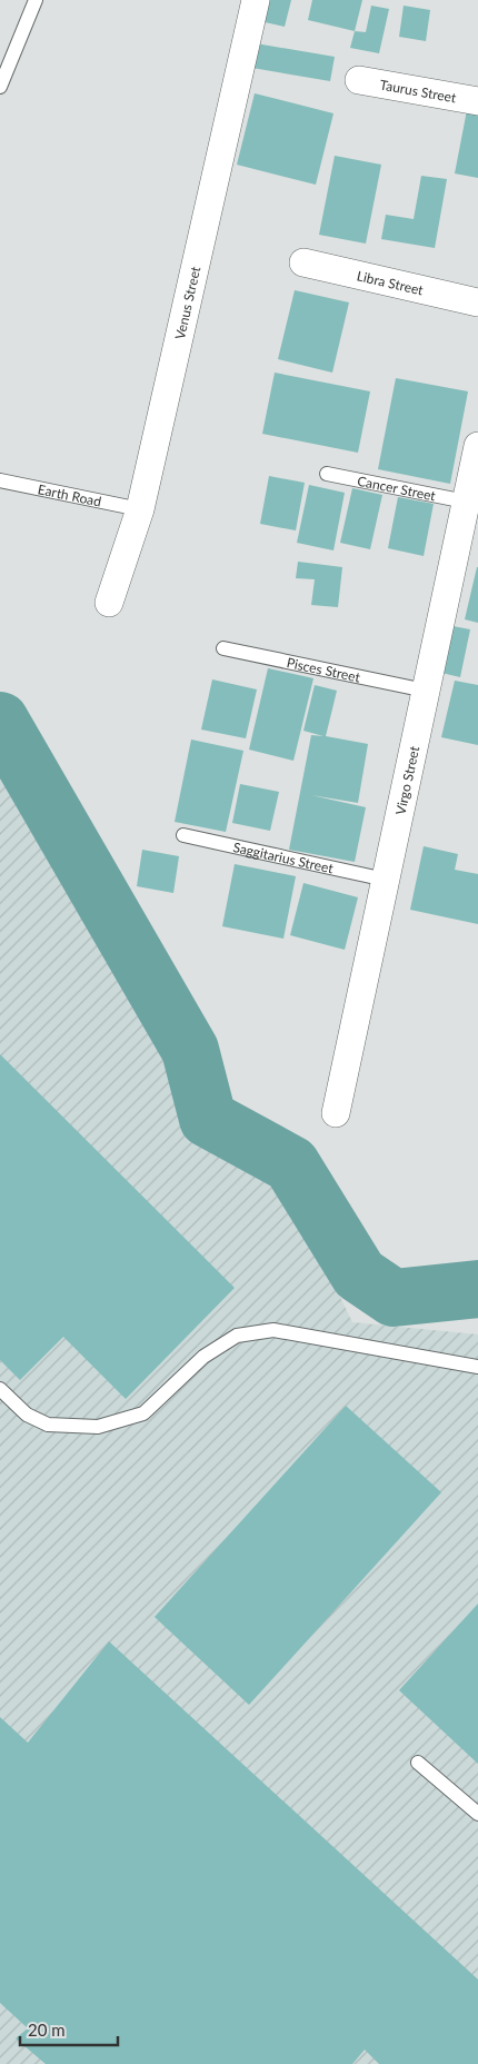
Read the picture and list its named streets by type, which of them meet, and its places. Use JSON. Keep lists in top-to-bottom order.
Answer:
{
  "streets": {
    "street": [
      "Taurus Street",
      "Libra Street",
      "Venus Street",
      "Virgo Street"
    ],
    "lane": [
      "Cancer Street",
      "Earth Road",
      "Pisces Street",
      "Saggitarius Street"
    ]
  },
  "crossings": [
    ["Venus Street", "Earth Road"],
    ["Cancer Street", "Virgo Street"],
    ["Pisces Street", "Virgo Street"],
    ["Virgo Street", "Saggitarius Street"]
  ],
  "scale_bar": "20 m"
}
